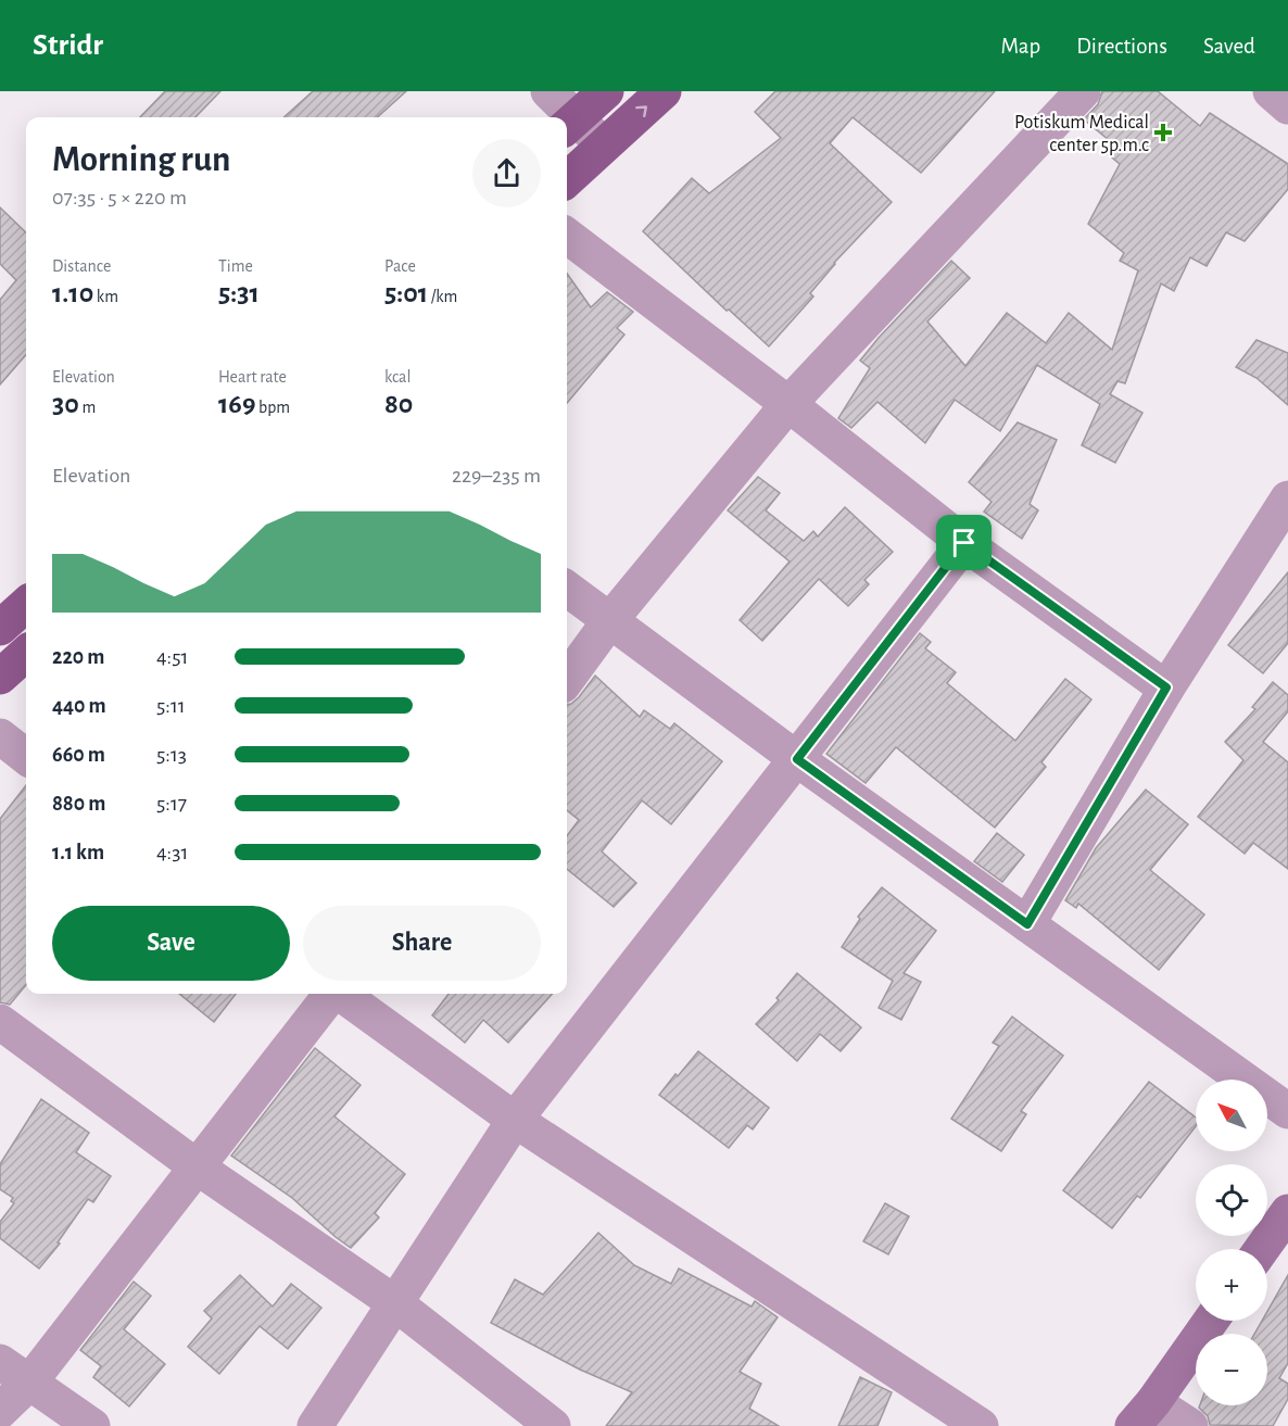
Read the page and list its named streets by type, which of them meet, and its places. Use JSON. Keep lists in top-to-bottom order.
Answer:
{
  "places": {
    "health": ["Potiskum Medical center 5p.m.c"]
  },
  "north": "top left",
  "page": {
    "header": "Stridr",
    "nav": ["Map", "Directions", "Saved"],
    "heading": ["Morning run", "07:35 · 5 × 220 m"],
    "stats": [
      ["Distance", "1.10 km"],
      ["Time", "5:31"],
      ["Pace", "5:01 /km"],
      ["Elevation", "30 m"],
      ["Heart rate", "169 bpm"],
      ["kcal", "80"]
    ],
    "chart": ["Elevation", "229–235 m"],
    "list": [
      {
        "name": "220 m",
        "note": "4:51"
      },
      {
        "name": "440 m",
        "note": "5:11"
      },
      {
        "name": "660 m",
        "note": "5:13"
      },
      {
        "name": "880 m",
        "note": "5:17"
      },
      {
        "name": "1.1 km",
        "note": "4:31"
      }
    ],
    "buttons": ["Save", "Share"],
    "map_buttons": ["+", "−"]
  }
}
